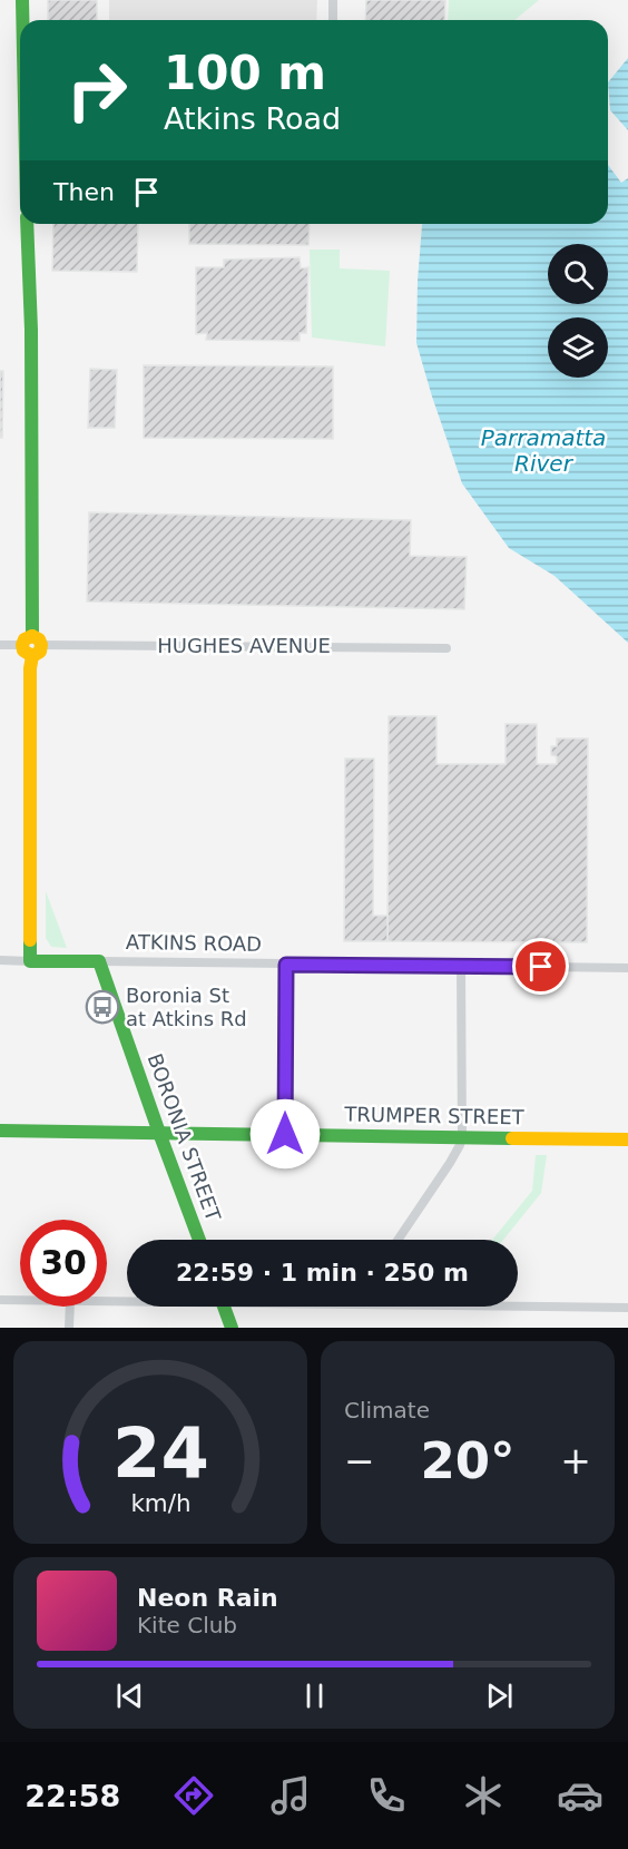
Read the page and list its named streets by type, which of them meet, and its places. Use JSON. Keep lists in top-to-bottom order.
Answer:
{
  "streets": {
    "street": [
      "HUGHES AVENUE",
      "ATKINS ROAD",
      "TRUMPER STREET",
      "BORONIA STREET"
    ]
  },
  "crossings": [
    ["ATKINS ROAD", "BORONIA STREET"],
    ["TRUMPER STREET", "BORONIA STREET"]
  ],
  "water": ["Parramatta River"],
  "places": {
    "bus stop": ["Boronia St at Atkins Rd"]
  },
  "page": {
    "turn": ["100 m", "Atkins Road"],
    "then": "Then",
    "limit": "30",
    "trip": "22:59 · 1 min · 250 m",
    "tile": "Climate",
    "heat": ["−", "20°", "+"],
    "song": ["Neon Rain", "Kite Club"],
    "tabs": "22:58",
    "gauge": ["24", "km/h"]
  }
}
